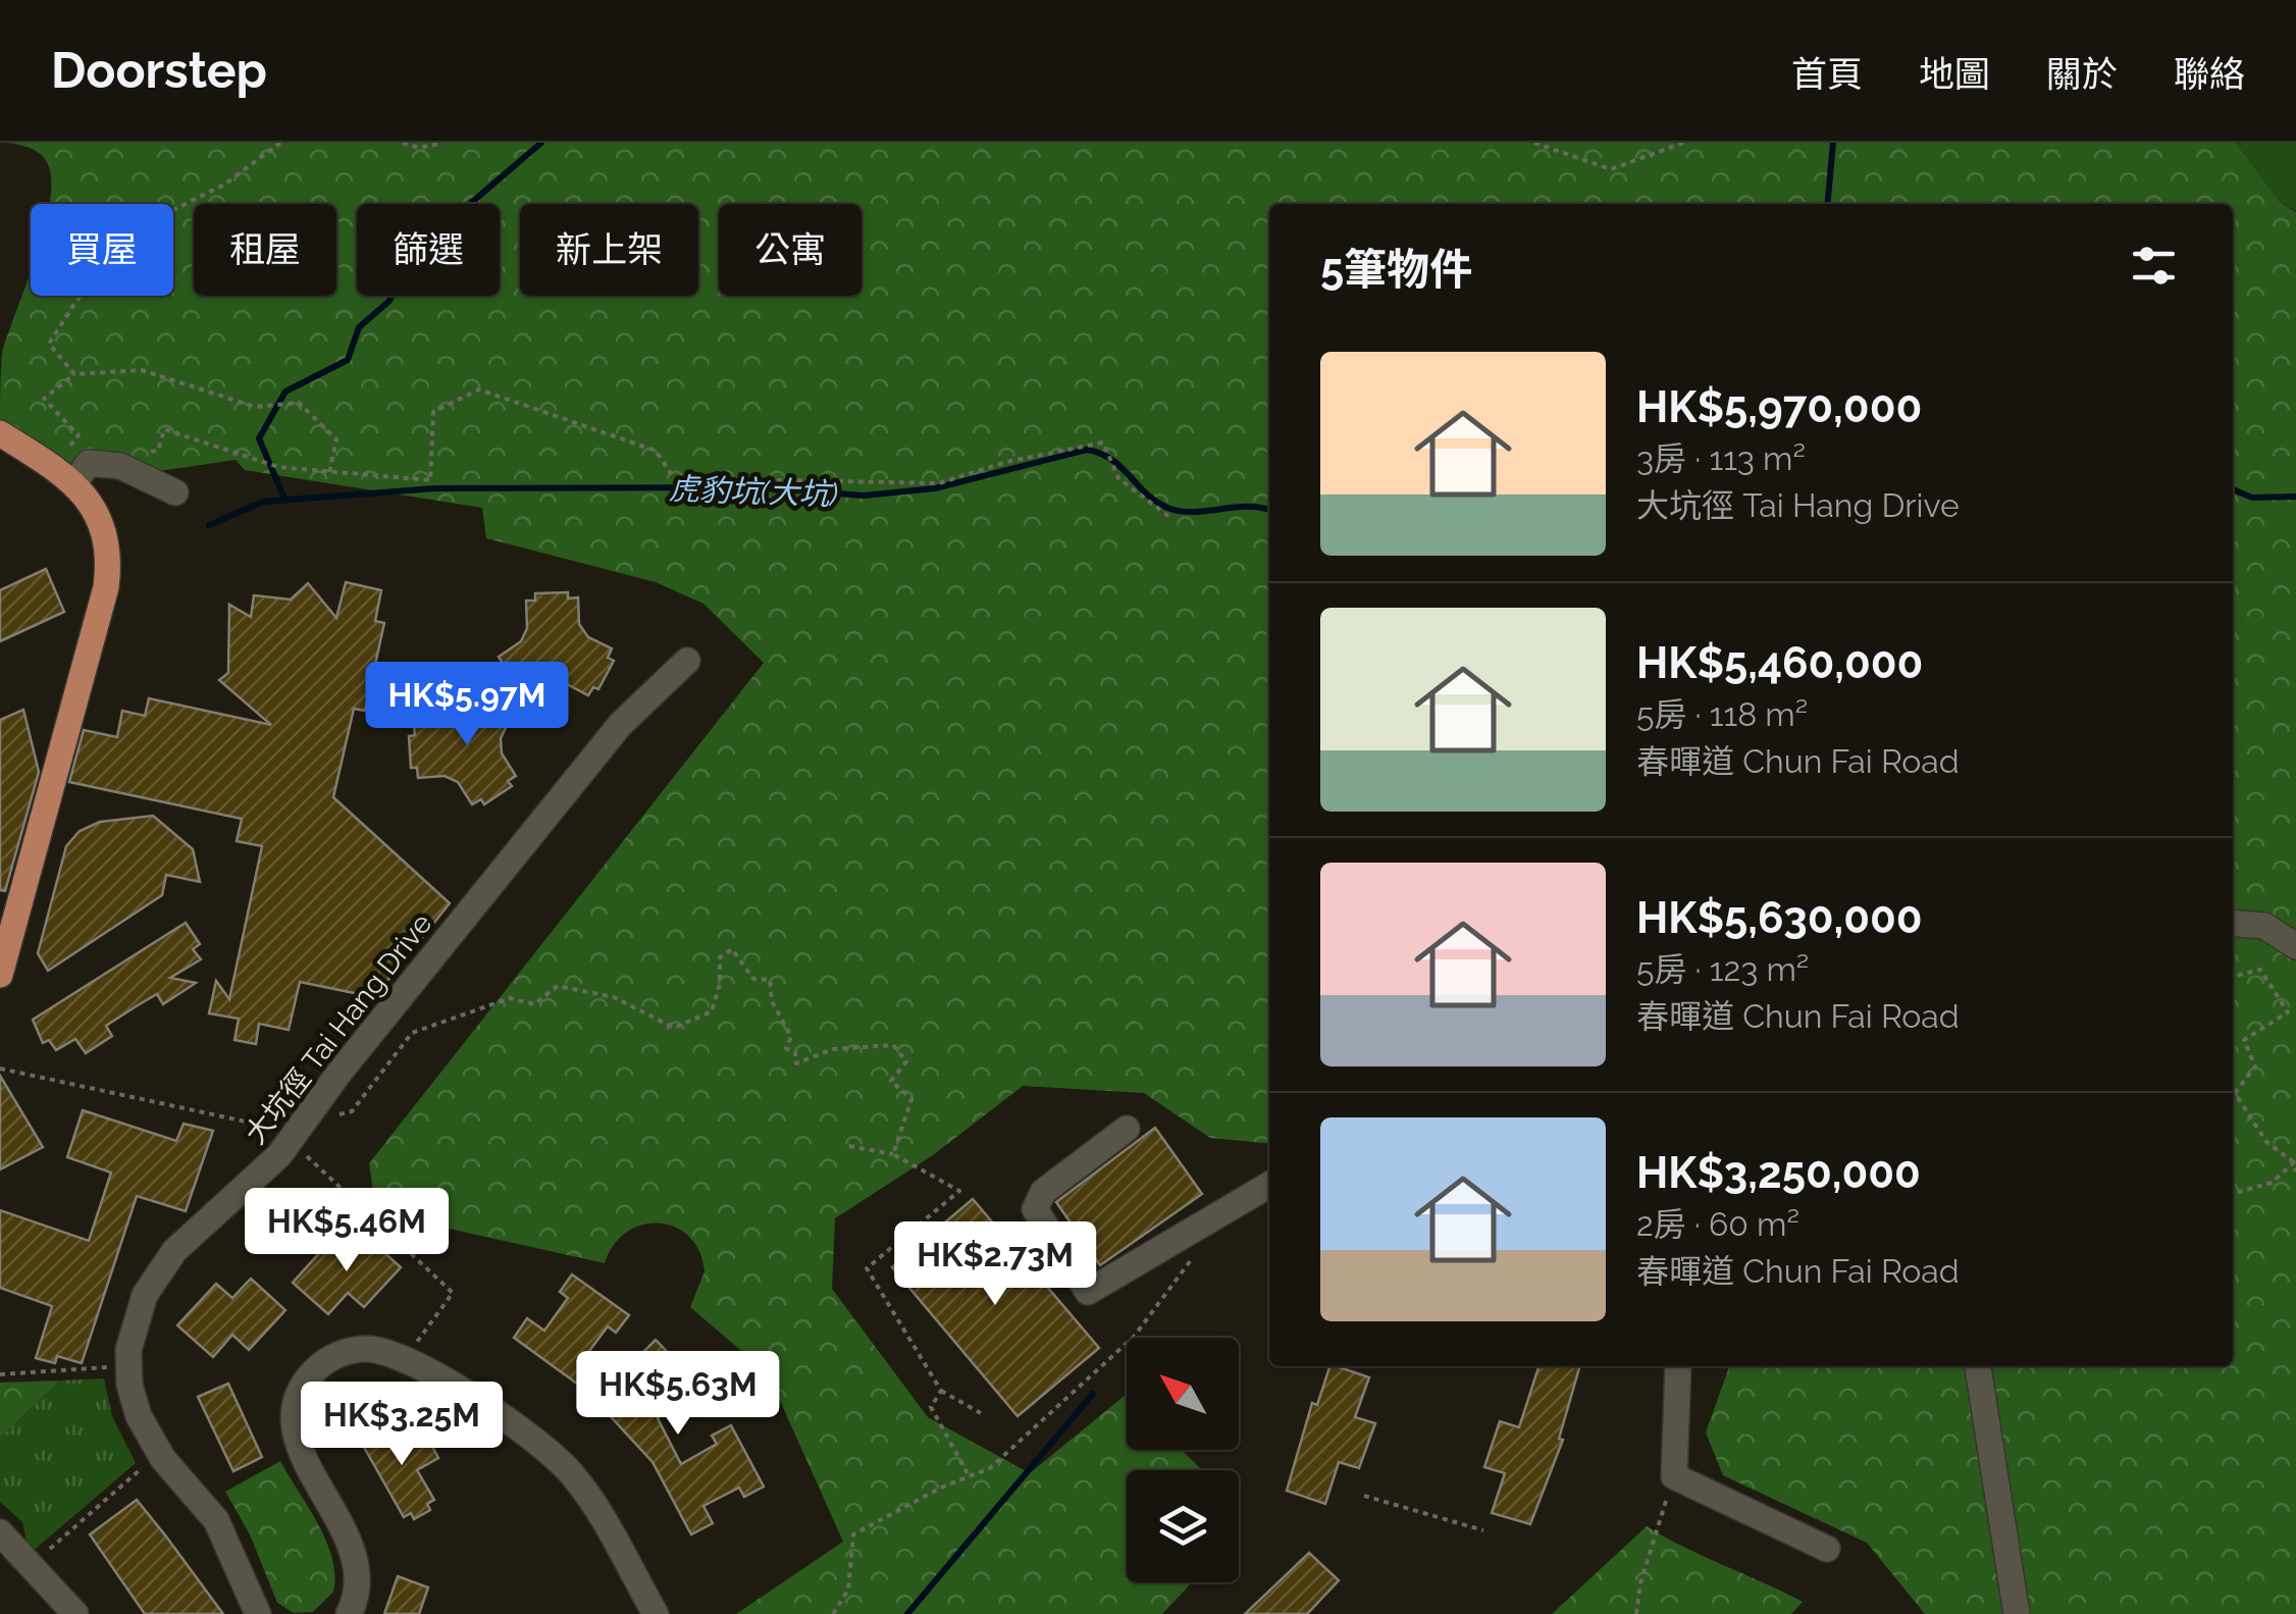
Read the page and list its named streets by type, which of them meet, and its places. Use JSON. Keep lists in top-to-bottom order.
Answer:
{
  "streets": {
    "street": ["大坑徑 Tai Hang Drive"]
  },
  "water": ["虎豹坑(大坑)"],
  "north": "top left",
  "page": {
    "header": "Doorstep",
    "nav": [
      "首頁",
      "地圖",
      "關於",
      "聯絡"
    ],
    "chip": [
      "買屋",
      "租屋",
      "篩選",
      "新上架",
      "公寓"
    ],
    "heading": "5筆物件",
    "list": [
      {
        "name": "HK$5,970,000",
        "note": "3房 · 113 m² · 大坑徑 Tai Hang Drive"
      },
      {
        "name": "HK$5,460,000",
        "note": "5房 · 118 m² · 春暉道 Chun Fai Road"
      },
      {
        "name": "HK$5,630,000",
        "note": "5房 · 123 m² · 春暉道 Chun Fai Road"
      },
      {
        "name": "HK$3,250,000",
        "note": "2房 · 60 m² · 春暉道 Chun Fai Road"
      }
    ],
    "price": [
      "HK$5.97M",
      "HK$5.46M",
      "HK$2.73M",
      "HK$5.63M",
      "HK$3.25M"
    ]
  }
}
